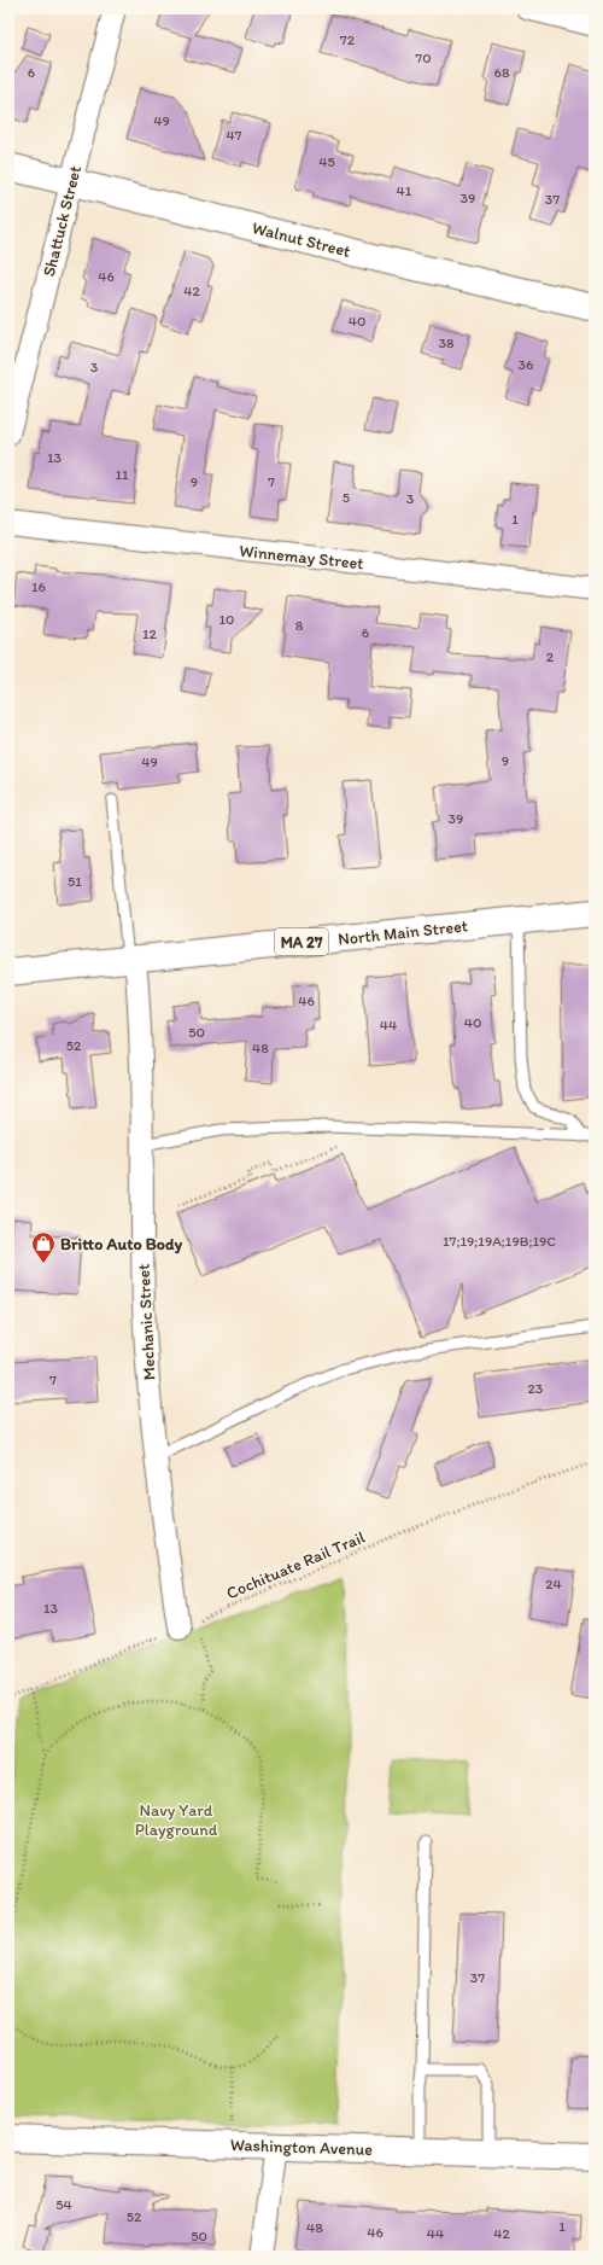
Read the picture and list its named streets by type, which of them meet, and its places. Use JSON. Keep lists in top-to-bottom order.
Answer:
{
  "streets": {
    "street": [
      "Shattuck Street",
      "Walnut Street",
      "Winnemay Street",
      "North Main Street",
      "MA 27",
      "Mechanic Street",
      "Washington Avenue"
    ],
    "path": ["Cochituate Rail Trail"]
  },
  "crossings": [
    ["Shattuck Street", "Walnut Street"],
    ["North Main Street", "Mechanic Street"],
    ["Mechanic Street", "Cochituate Rail Trail"]
  ],
  "parks": ["Navy Yard Playground"],
  "places": {
    "shop": ["Britto Auto Body"]
  },
  "house_numbers": [
    "72",
    "70",
    "6",
    "68",
    "49",
    "47",
    "45",
    "41",
    "39",
    "37",
    "46",
    "42",
    "40",
    "38",
    "36",
    "3",
    "13",
    "11",
    "9",
    "7",
    "5",
    "3",
    "1",
    "16",
    "10",
    "8",
    "6",
    "12",
    "2",
    "9",
    "49",
    "39",
    "51",
    "46",
    "40",
    "44",
    "50",
    "52",
    "48",
    "17;19;19A;19B;19C",
    "7",
    "23",
    "24",
    "13",
    "37",
    "54",
    "52",
    "1",
    "48",
    "46",
    "44",
    "42",
    "50"
  ]
}
